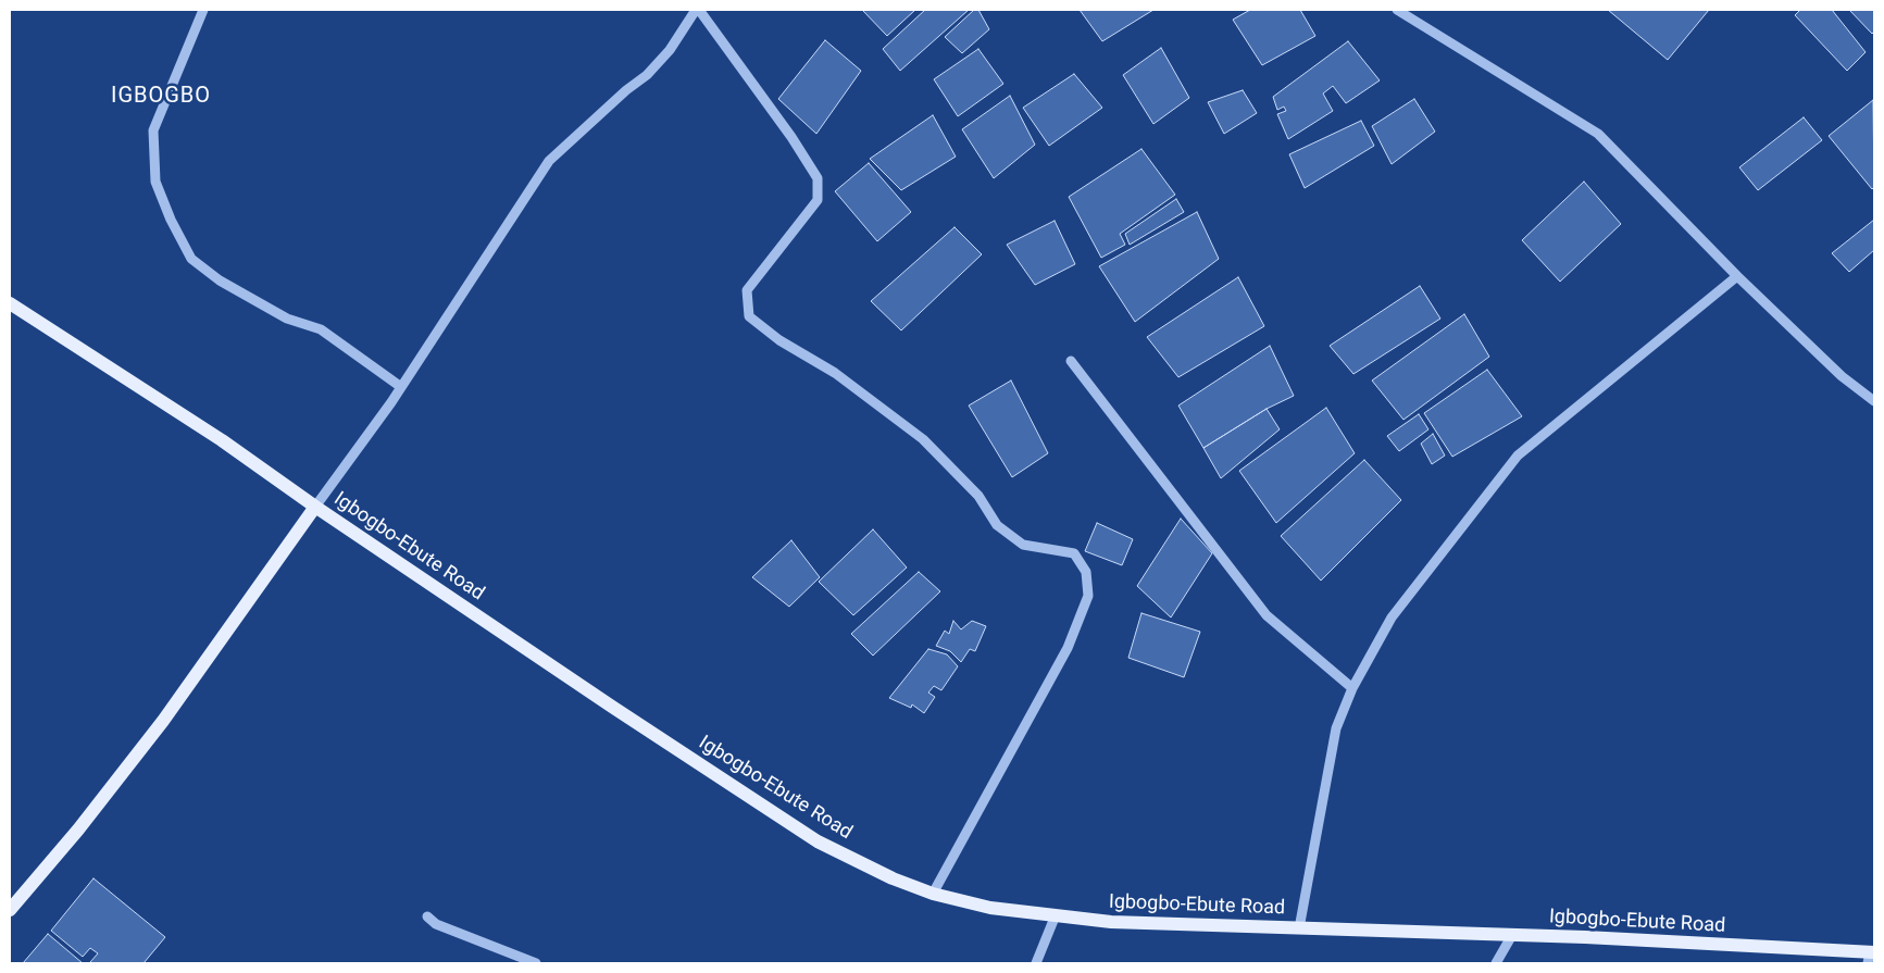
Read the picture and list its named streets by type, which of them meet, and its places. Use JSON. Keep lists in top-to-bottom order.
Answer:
{
  "streets": {
    "main road": ["Igbogbo-Ebute Road"]
  },
  "districts": ["IGBOGBO"]
}
